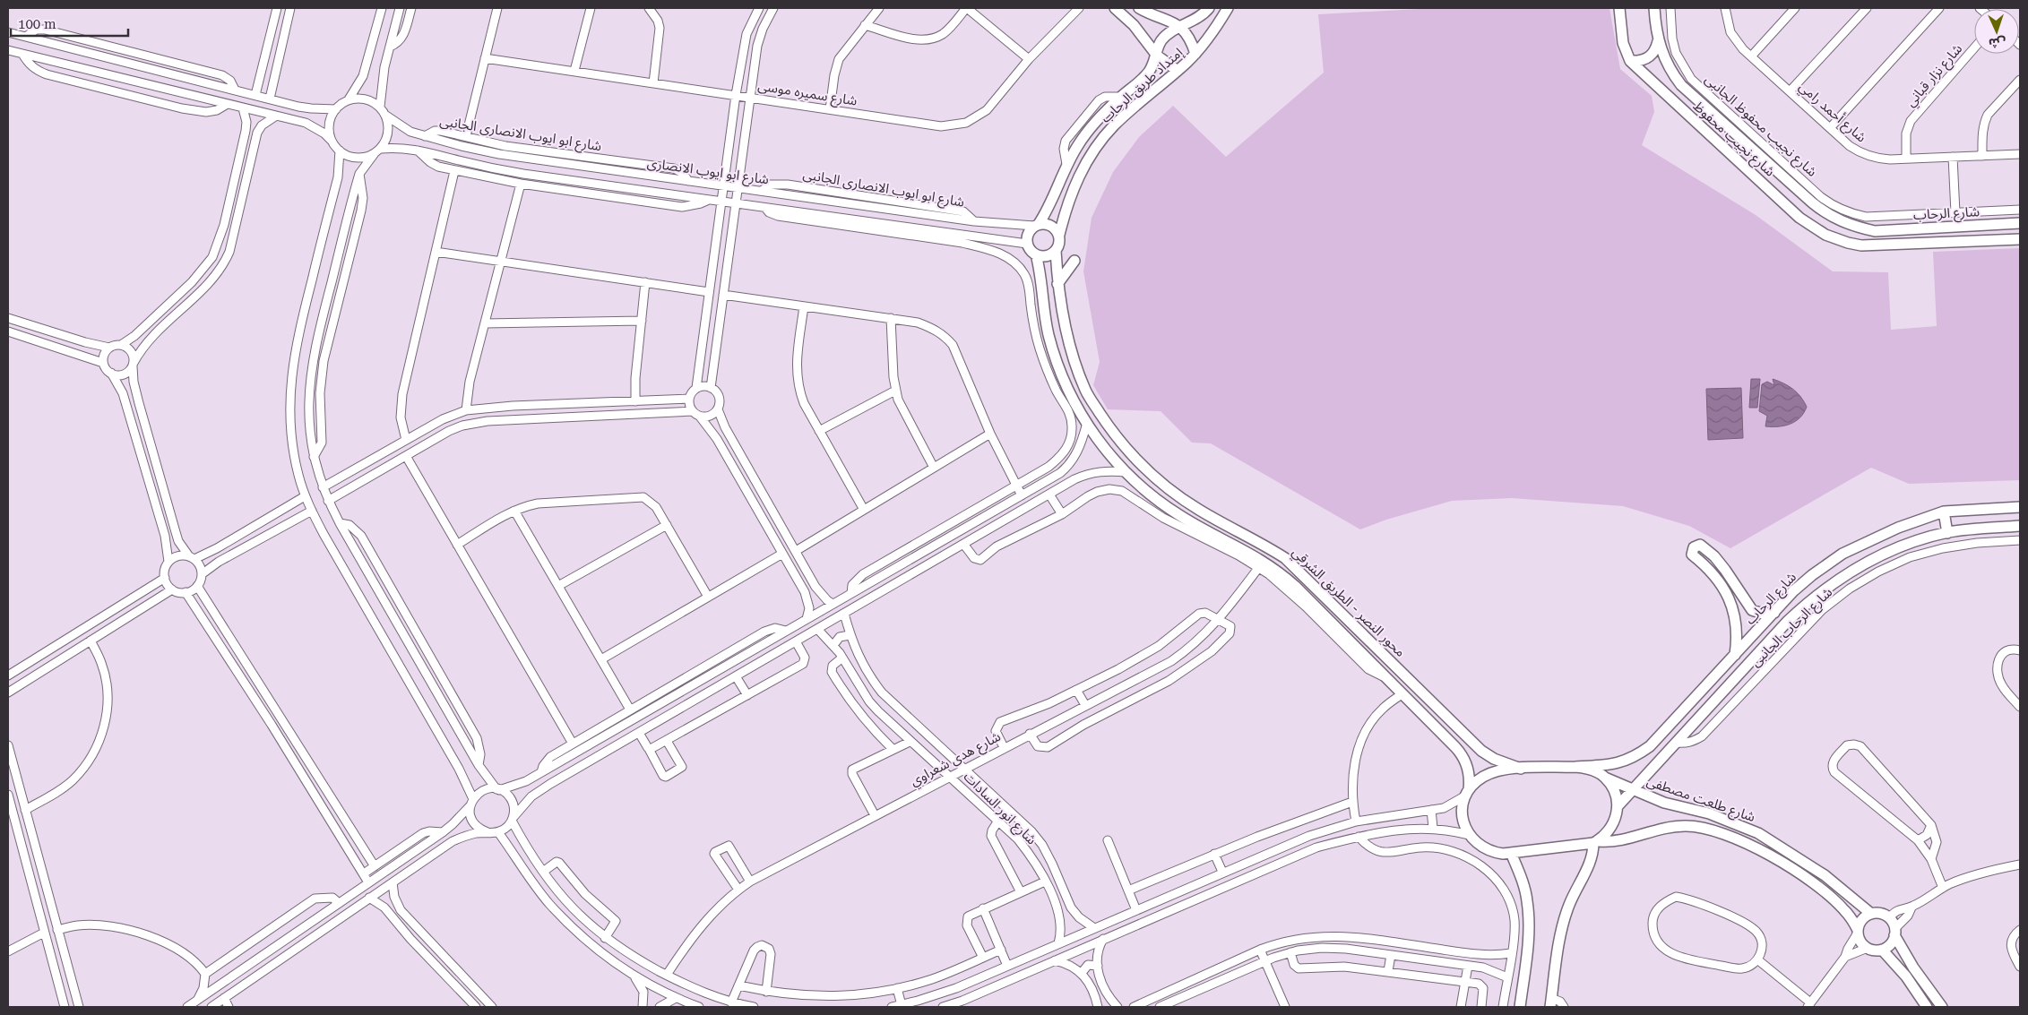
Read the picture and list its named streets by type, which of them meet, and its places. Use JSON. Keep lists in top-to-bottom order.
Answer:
{
  "streets": {
    "street": [
      "شارع نزار قباني",
      "إمتداد طريق الرحاب",
      "شارع سميره موسى",
      "شارع أحمد رامي",
      "شارع نجيب محفوظ الجانبى",
      "شارع ابو ايوب الانصارى الجانبى",
      "شارع نجيب محفوظ",
      "شارع ابو ايوب الانصارى",
      "شارع الرحاب",
      "محور النصر - الطريق الشرقي",
      "شارع الرحاب الجانبى",
      "شارع هدى شعراوي",
      "شارع طلعت مصطفى",
      "شارع انور السادات"
    ]
  },
  "crossings": [
    ["شارع نزار قباني", "شارع أحمد رامي"],
    ["إمتداد طريق الرحاب", "شارع ابو ايوب الانصارى"],
    ["إمتداد طريق الرحاب", "محور النصر - الطريق الشرقي"],
    ["شارع ابو ايوب الانصارى الجانبى", "شارع ابو ايوب الانصارى"],
    ["شارع نجيب محفوظ", "شارع الرحاب"],
    ["شارع ابو ايوب الانصارى", "محور النصر - الطريق الشرقي"],
    ["شارع الرحاب", "محور النصر - الطريق الشرقي"],
    ["شارع الرحاب", "شارع الرحاب الجانبى"],
    ["شارع الرحاب", "شارع طلعت مصطفى"],
    ["محور النصر - الطريق الشرقي", "شارع طلعت مصطفى"],
    ["شارع هدى شعراوي", "شارع انور السادات"]
  ],
  "scale_bar": "100 m",
  "north": "bottom"
}
